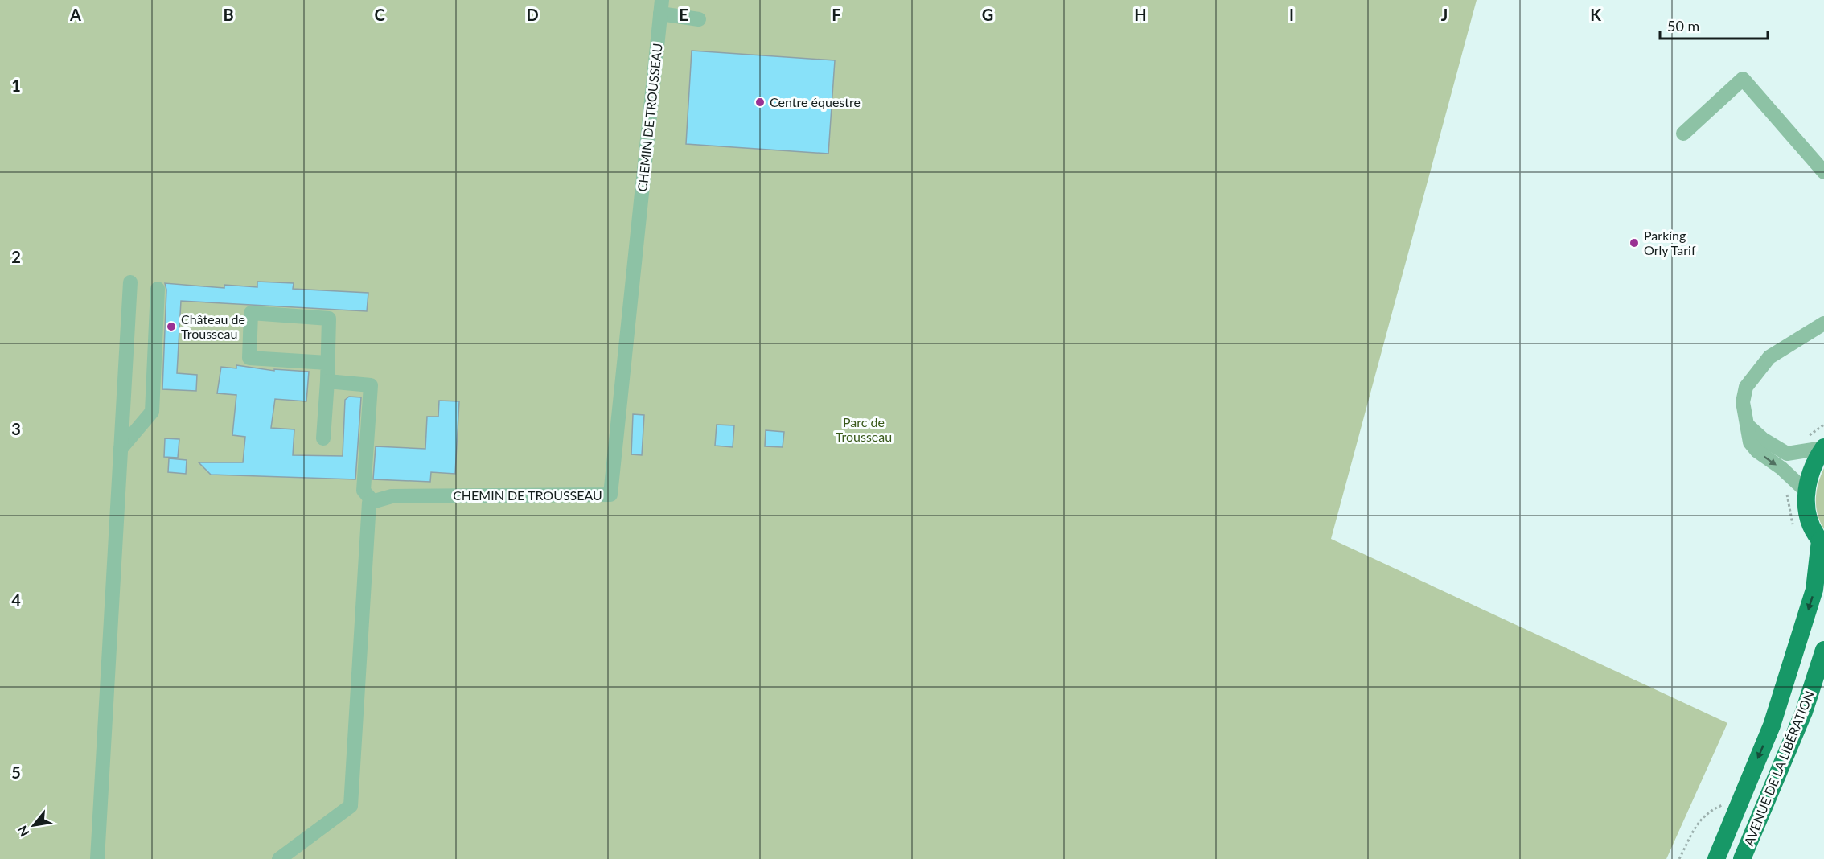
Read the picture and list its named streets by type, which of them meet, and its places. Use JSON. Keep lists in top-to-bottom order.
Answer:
{
  "streets": {
    "main road": ["AVENUE DE LA LIBÉRATION"],
    "street": ["CHEMIN DE TROUSSEAU"]
  },
  "parks": ["Parc de Trousseau"],
  "places": ["Centre équestre", "Parking Orly Tarif", "Château de Trousseau"],
  "scale_bar": "50 m",
  "north": "bottom left",
  "grid": {
    "columns": [
      "A",
      "B",
      "C",
      "D",
      "E",
      "F",
      "G",
      "H",
      "I",
      "J",
      "K"
    ],
    "rows": [
      "1",
      "2",
      "3",
      "4",
      "5"
    ]
  }
}
